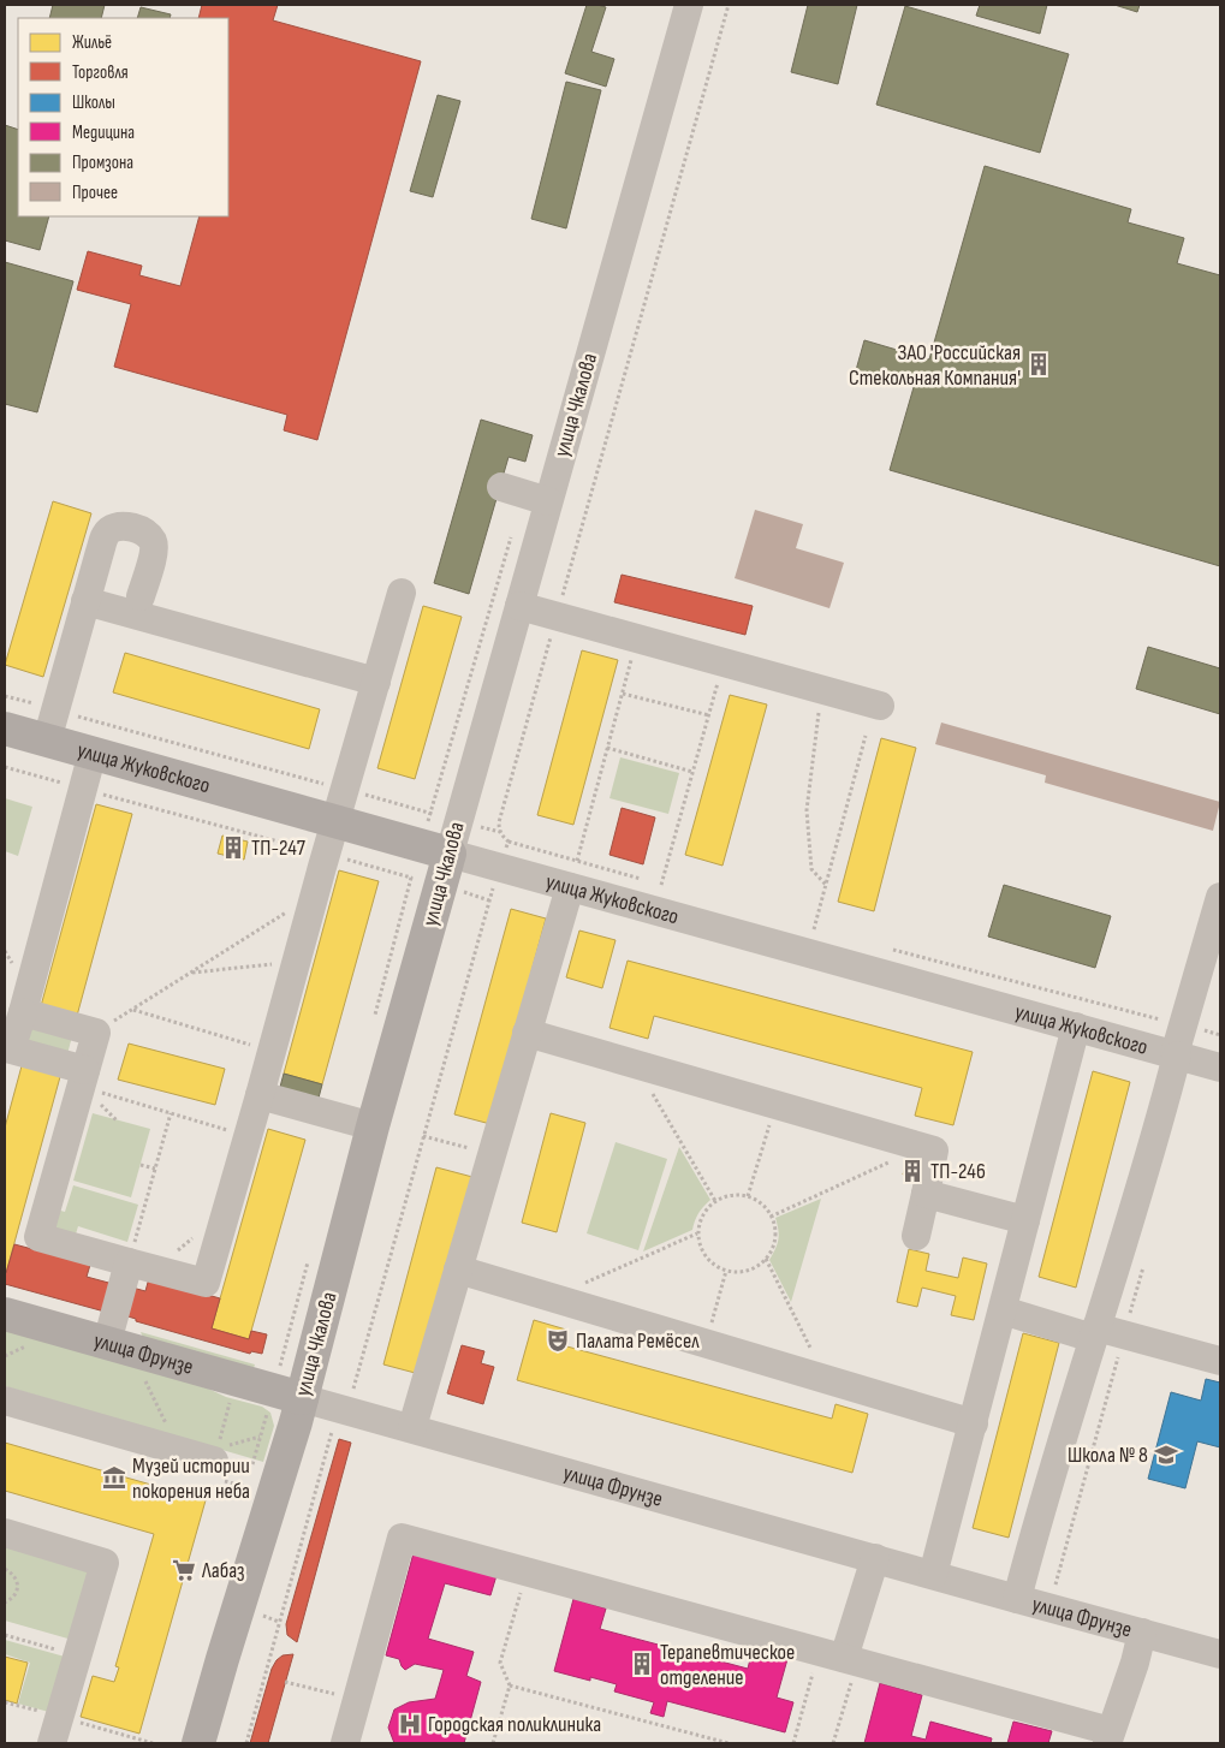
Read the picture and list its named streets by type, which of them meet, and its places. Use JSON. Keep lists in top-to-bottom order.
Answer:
{
  "streets": {
    "main road": ["улица Чкалова", "улица Жуковского", "улица Фрунзе"]
  },
  "crossings": [
    ["улица Чкалова", "улица Жуковского"],
    ["улица Чкалова", "улица Фрунзе"]
  ],
  "places": {
    "building": [
      "ЗАО 'Российская Стекольная Компания'",
      "ТП-247",
      "ТП-246",
      "Терапевтическое отделение"
    ],
    "theatre": ["Палата Ремёсел"],
    "school or university": ["Школа № 8"],
    "museum": ["Музей истории покорения неба"],
    "supermarket": ["Лабаз"],
    "hospital": ["Городская поликлиника"]
  },
  "legend": [
    "Жильё",
    "Торговля",
    "Школы",
    "Медицина",
    "Промзона",
    "Прочее"
  ]
}
